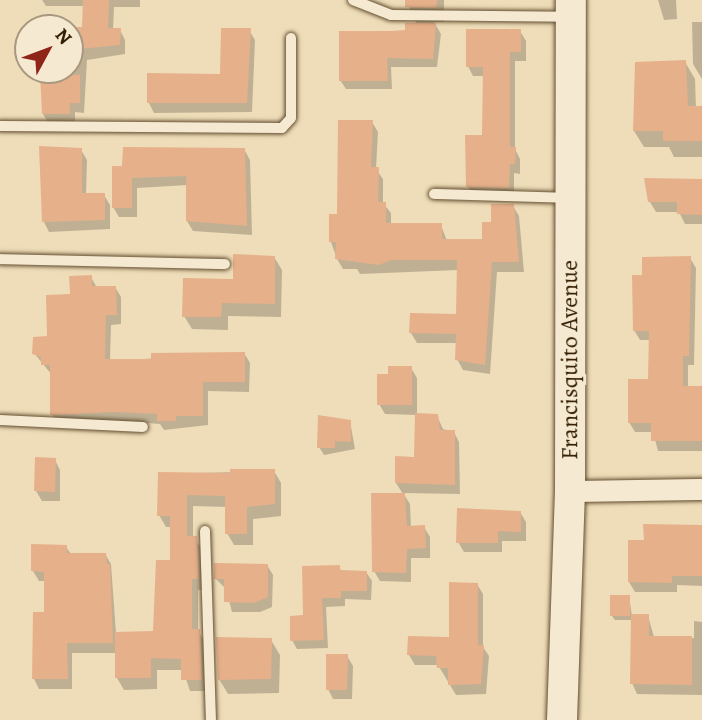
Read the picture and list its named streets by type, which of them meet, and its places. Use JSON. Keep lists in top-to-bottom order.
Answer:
{
  "streets": {
    "street": ["Francisquito Avenue"]
  },
  "north": "top right"
}
